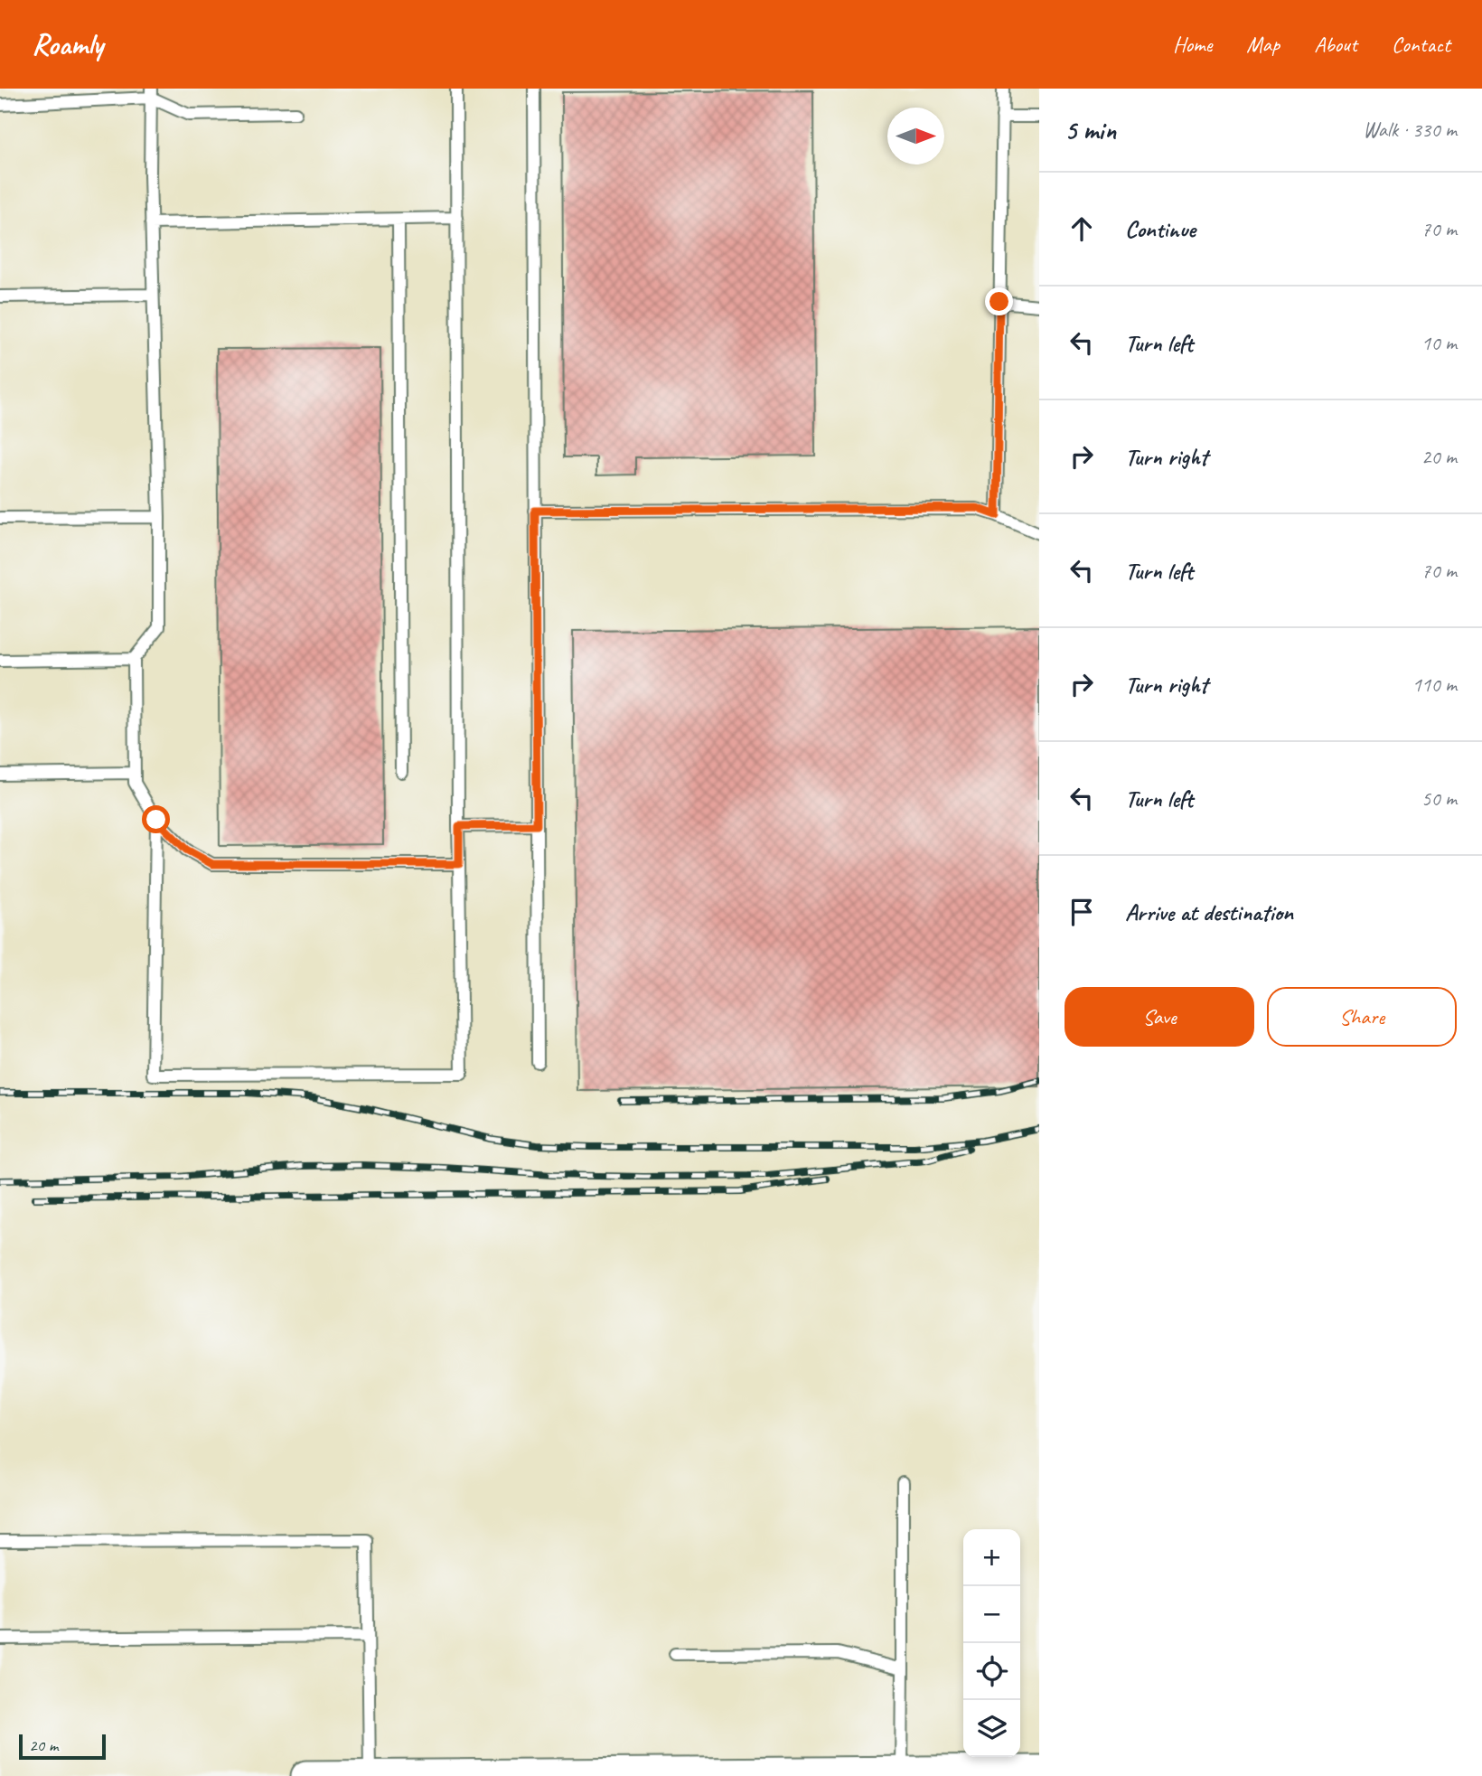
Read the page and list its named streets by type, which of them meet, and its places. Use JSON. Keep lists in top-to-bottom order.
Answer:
{
  "scale_bar": "20 m",
  "north": "right",
  "page": {
    "header": "Roamly",
    "nav": [
      "Home",
      "Map",
      "About",
      "Contact"
    ],
    "heading": ["5 min", "Walk · 330 m"],
    "list": [
      ["Continue", "70 m"],
      ["Turn left", "10 m"],
      ["Turn right", "20 m"],
      ["Turn left", "70 m"],
      ["Turn right", "110 m"],
      ["Turn left", "50 m"],
      "Arrive at destination"
    ],
    "buttons": ["Save", "Share"],
    "map_buttons": ["+", "−"],
    "scale": "20 m"
  }
}
